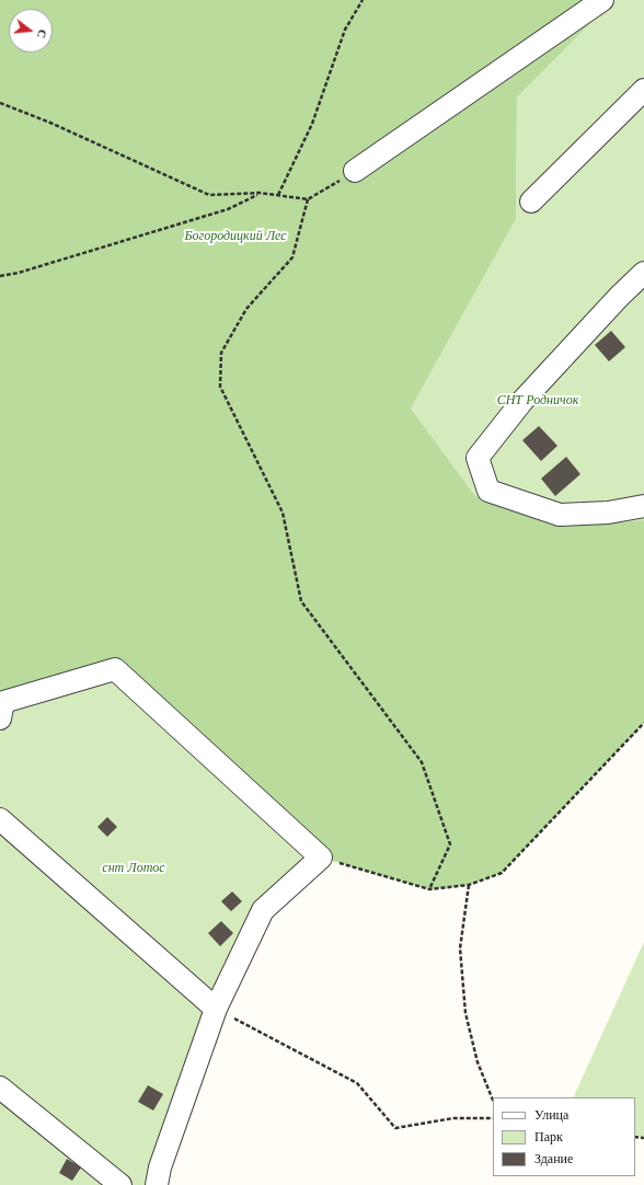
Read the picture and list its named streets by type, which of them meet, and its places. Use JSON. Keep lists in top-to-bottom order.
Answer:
{
  "parks": ["Богородицкий Лес", "СНТ Родничок", "снт Лотос"],
  "legend": ["Улица", "Парк", "Здание"],
  "north": "right"
}
